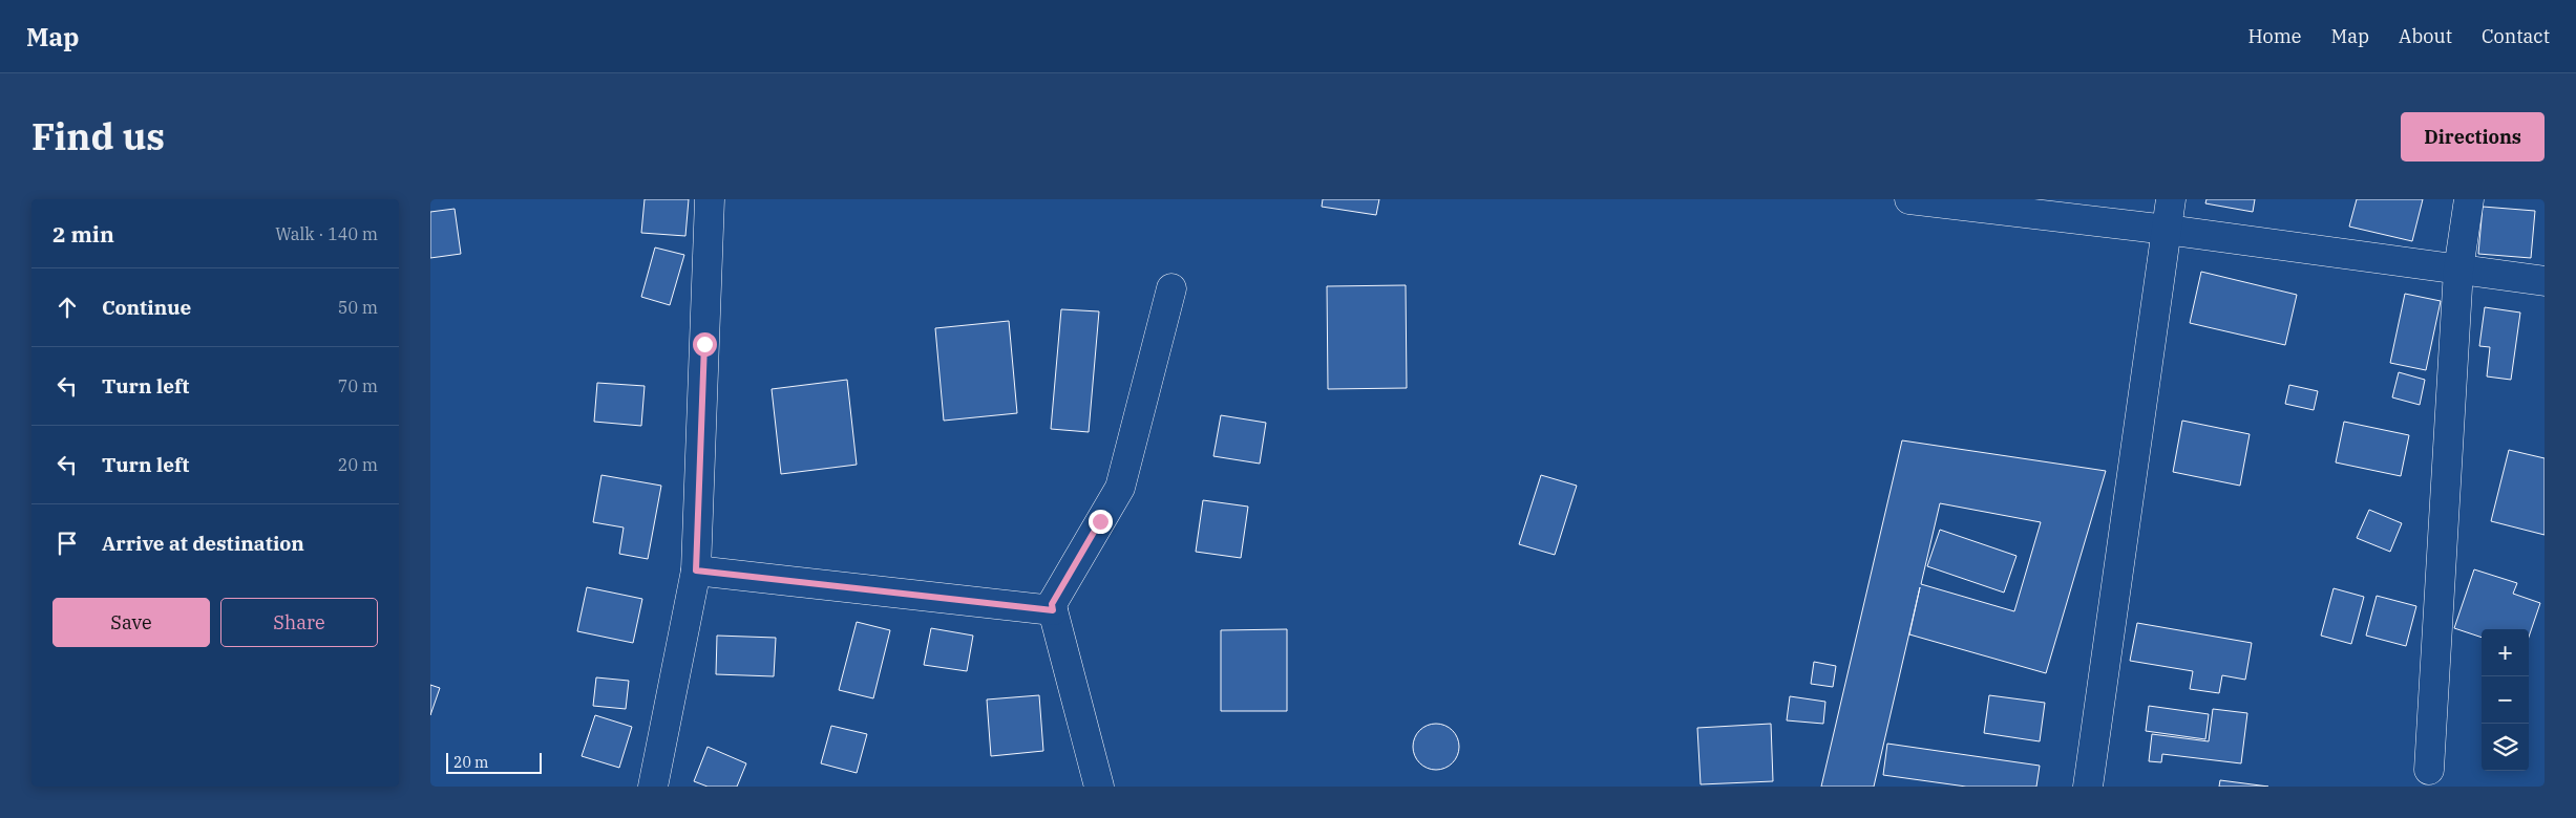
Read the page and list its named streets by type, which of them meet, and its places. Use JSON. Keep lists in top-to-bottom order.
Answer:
{
  "scale_bar": "20 m",
  "page": {
    "header": "Map",
    "nav": [
      "Home",
      "Map",
      "About",
      "Contact"
    ],
    "title": "Find us",
    "buttons": [
      "Directions",
      ["Save", "Share"]
    ],
    "heading": ["2 min", "Walk · 140 m"],
    "list": [
      ["Continue", "50 m"],
      ["Turn left", "70 m"],
      ["Turn left", "20 m"],
      "Arrive at destination"
    ],
    "map_buttons": ["+", "−"],
    "scale": "20 m"
  }
}
